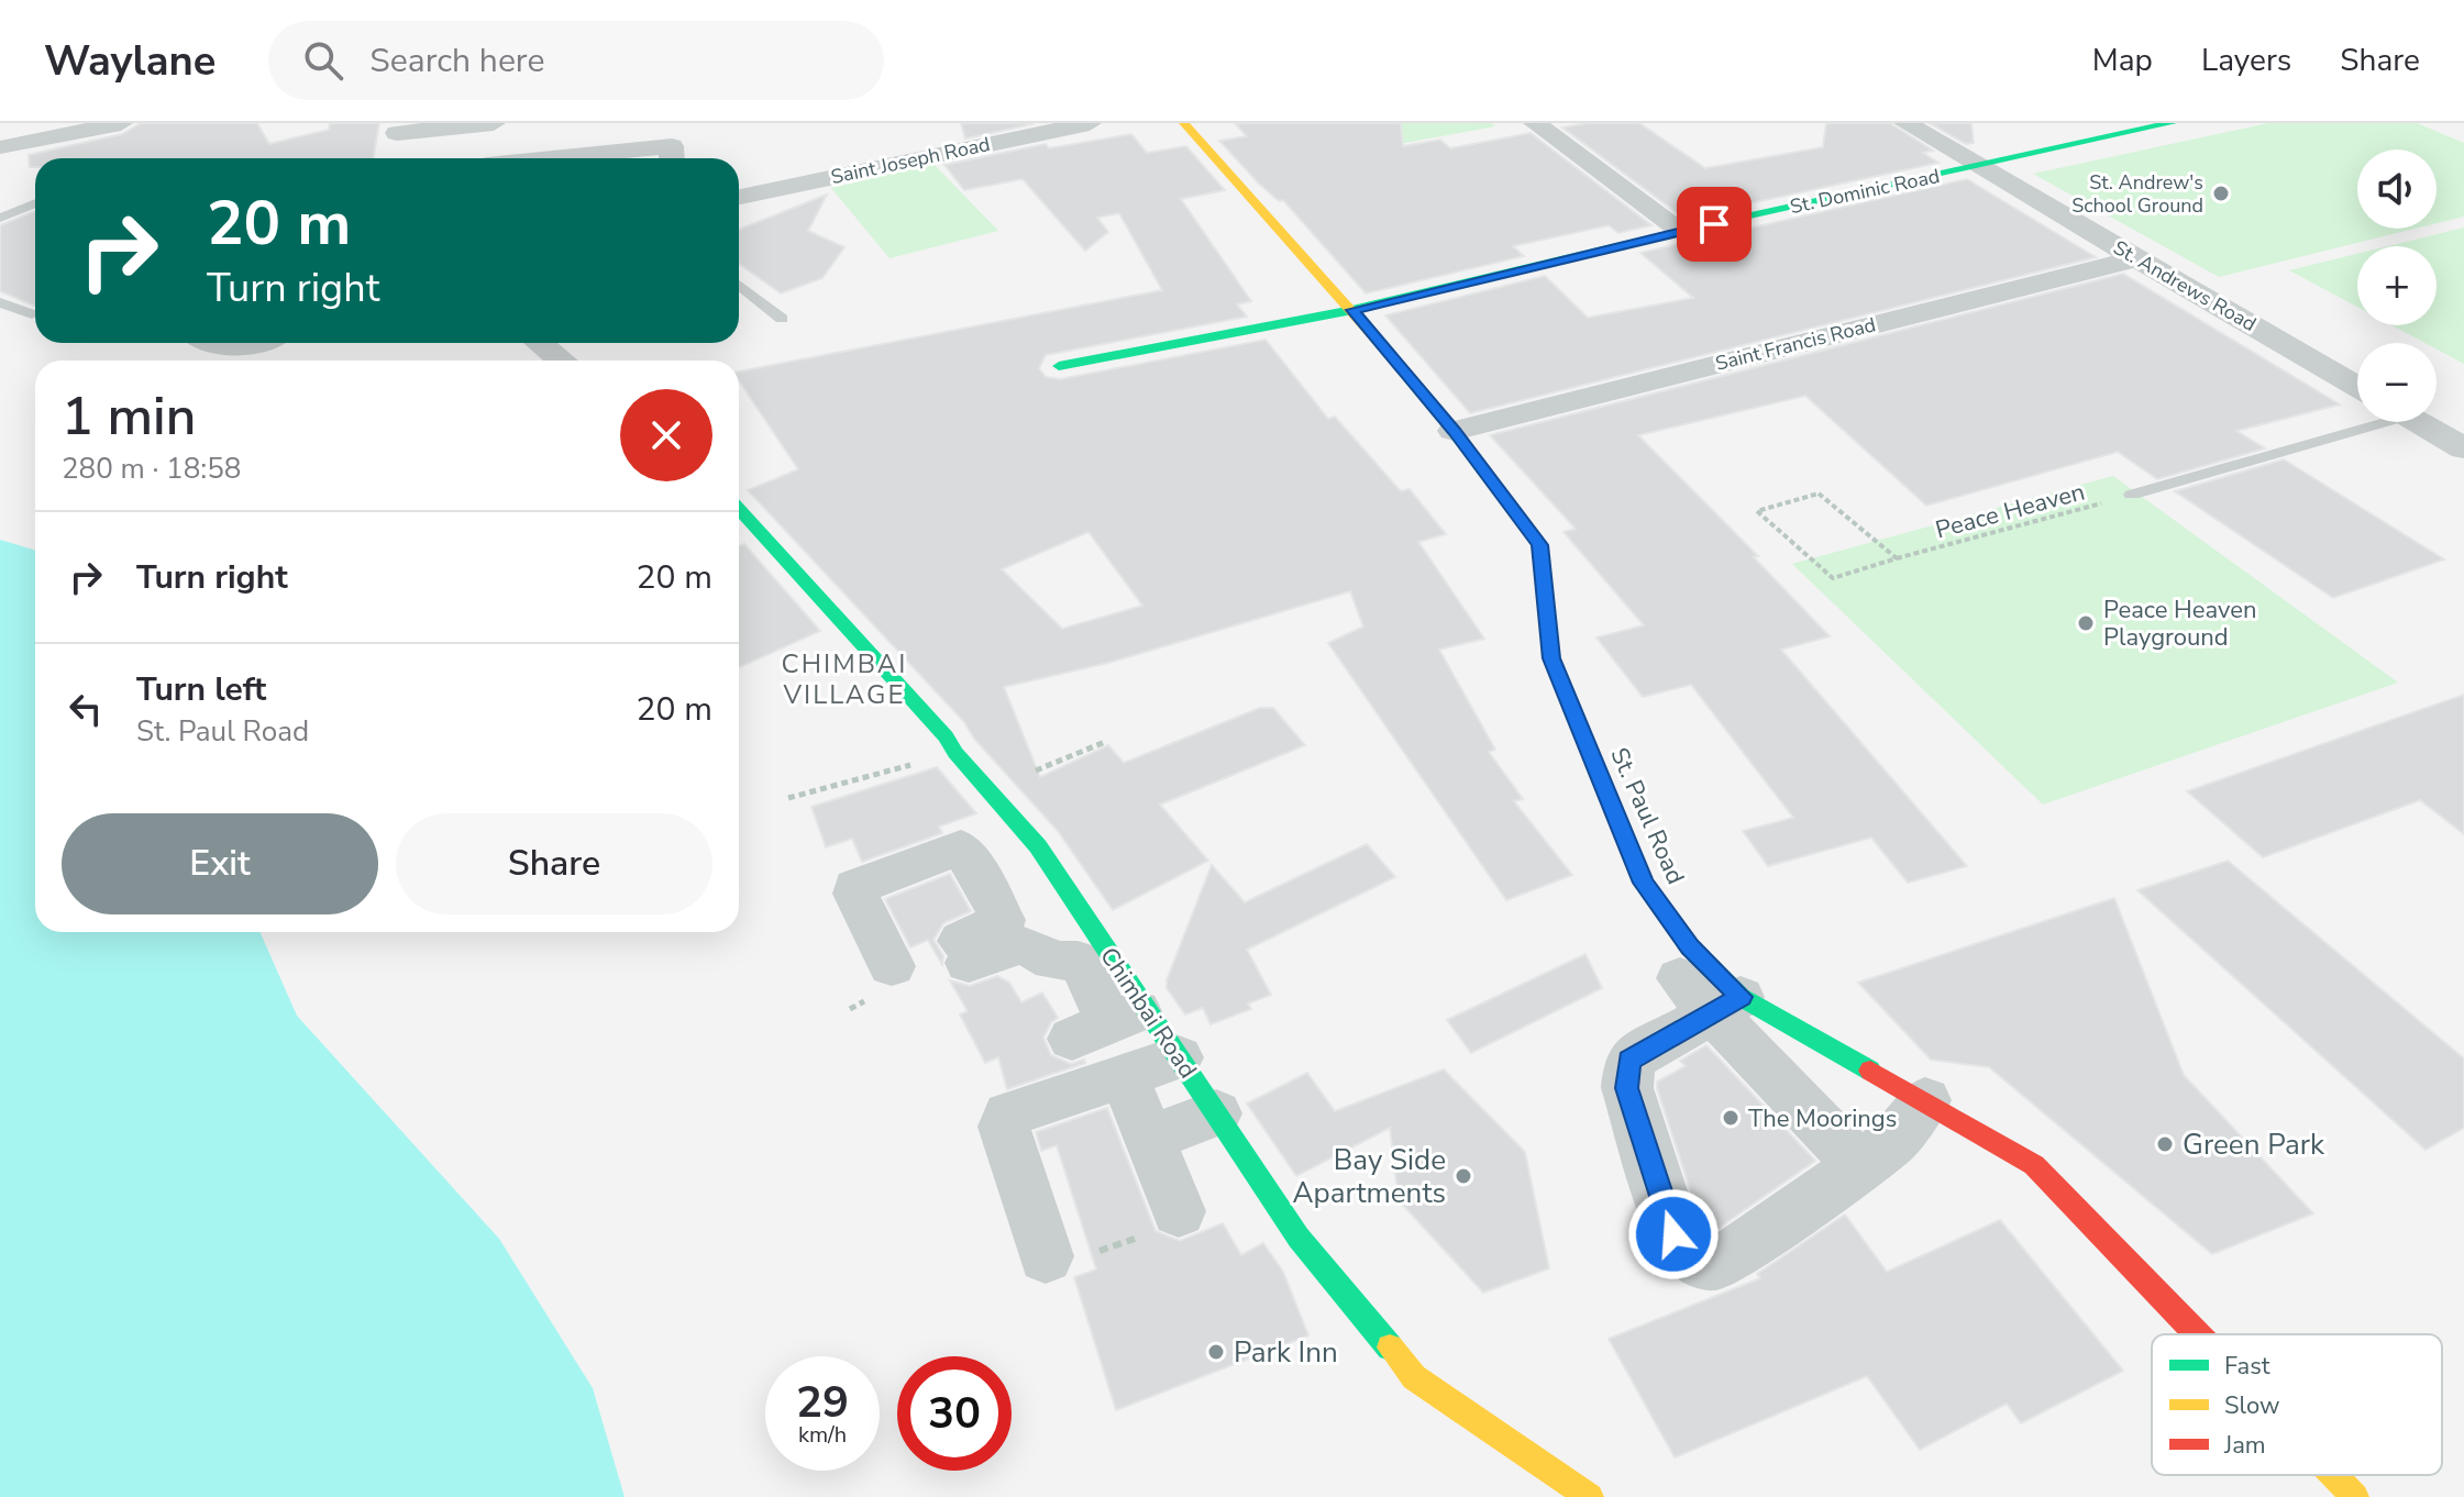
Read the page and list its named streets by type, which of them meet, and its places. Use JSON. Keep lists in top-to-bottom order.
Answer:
{
  "streets": {
    "street": [
      "Saint Joseph Road",
      "St. Dominic Road",
      "St. Andrews Road",
      "Saint Francis Road",
      "St. Paul Road",
      "Chimbai Road"
    ],
    "path": ["Peace Heaven"]
  },
  "crossings": [
    ["St. Dominic Road", "St. Andrews Road"],
    ["St. Dominic Road", "St. Paul Road"],
    ["St. Andrews Road", "Saint Francis Road"],
    ["Saint Francis Road", "St. Paul Road"]
  ],
  "districts": ["CHIMBAI VILLAGE"],
  "places": [
    "St. Andrew's School Ground",
    "Peace Heaven Playground",
    "The Moorings",
    "Green Park",
    "Bay Side Apartments",
    "Park Inn"
  ],
  "legend": ["Fast", "Slow", "Jam"],
  "page": {
    "header": "Waylane",
    "search": "Search here",
    "nav": ["Map", "Layers", "Share"],
    "map_buttons": ["+", "−"],
    "turn": ["20 m", "Turn right"],
    "heading": ["1 min", "280 m · 18:58"],
    "list": [
      {
        "name": "Turn right",
        "value": "20 m"
      },
      {
        "name": "Turn left",
        "note": "St. Paul Road",
        "value": "20 m"
      }
    ],
    "buttons": ["Exit", "Share"],
    "speed": "29 km/h",
    "limit": "30"
  }
}
